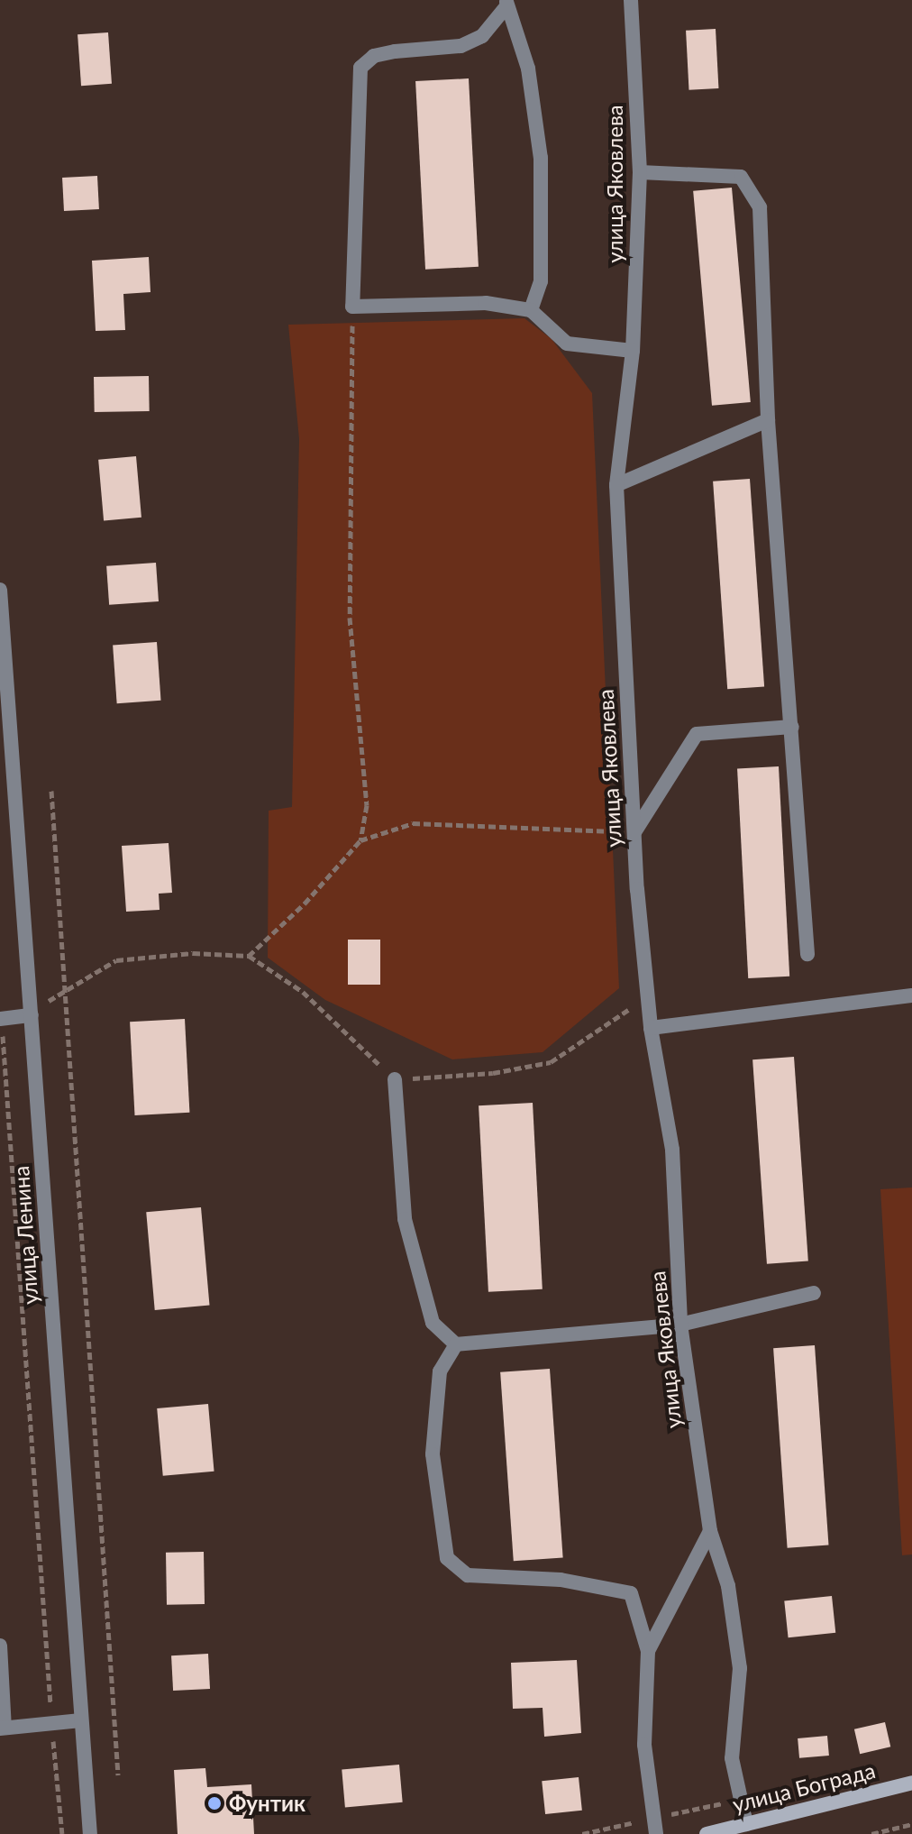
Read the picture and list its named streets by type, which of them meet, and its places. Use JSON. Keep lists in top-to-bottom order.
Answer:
{
  "streets": {
    "main road": ["улица Бограда"],
    "street": ["улица Яковлева", "улица Ленина"]
  },
  "crossings": [
    ["улица Яковлева", "улица Бограда"]
  ],
  "places": ["Фунтик"]
}
